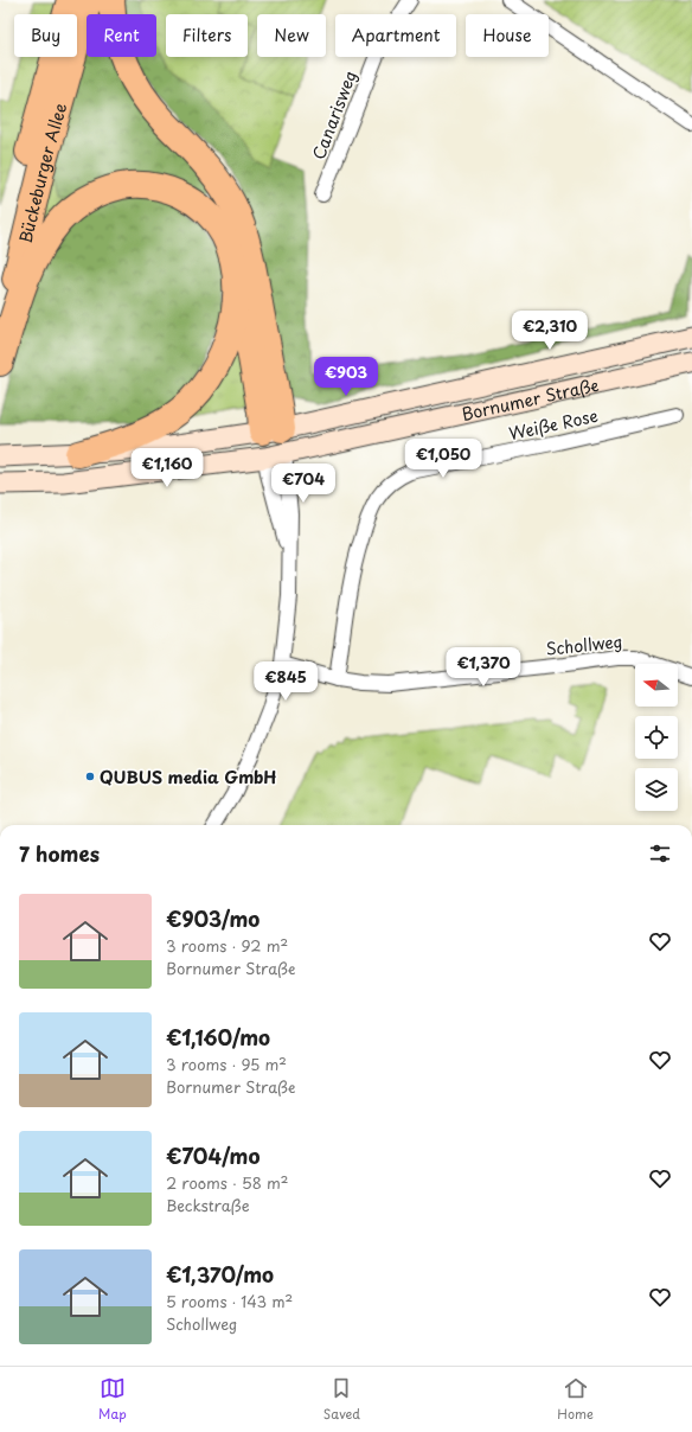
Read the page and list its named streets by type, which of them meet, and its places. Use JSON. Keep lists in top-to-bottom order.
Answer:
{
  "streets": {
    "highway": ["Bückeburger Allee"],
    "main road": ["Bornumer Straße"],
    "street": ["Canarisweg", "Weiße Rose", "Schollweg"]
  },
  "crossings": [
    ["Weiße Rose", "Schollweg"]
  ],
  "places": ["QUBUS media GmbH"],
  "north": "left",
  "page": {
    "chip": [
      "Buy",
      "Rent",
      "Filters",
      "New",
      "Apartment",
      "House"
    ],
    "price": [
      "€2,310",
      "€903",
      "€1,050",
      "€1,160",
      "€704",
      "€1,370",
      "€845"
    ],
    "heading": "7 homes",
    "list": [
      {
        "name": "€903/mo",
        "note": "3 rooms · 92 m² · Bornumer Straße"
      },
      {
        "name": "€1,160/mo",
        "note": "3 rooms · 95 m² · Bornumer Straße"
      },
      {
        "name": "€704/mo",
        "note": "2 rooms · 58 m² · Beckstraße"
      },
      {
        "name": "€1,370/mo",
        "note": "5 rooms · 143 m² · Schollweg"
      }
    ],
    "tabs": ["Map", "Saved", "Home"]
  }
}
